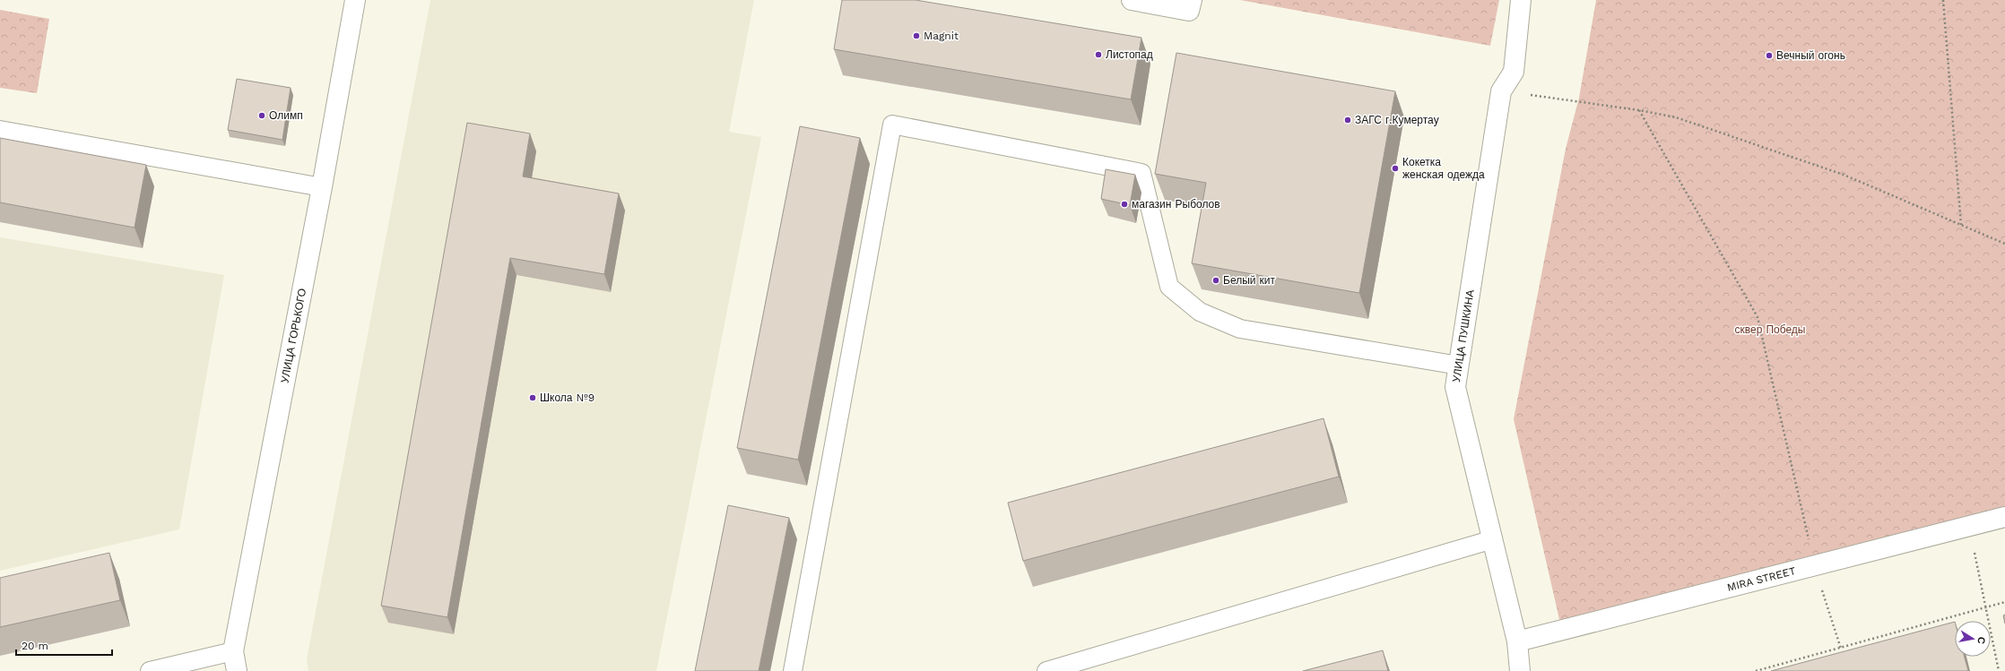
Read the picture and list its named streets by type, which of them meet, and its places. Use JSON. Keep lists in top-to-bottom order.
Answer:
{
  "streets": {
    "street": ["УЛИЦА ГОРЬКОГО", "УЛИЦА ПУШКИНА", "MIRA STREET"]
  },
  "crossings": [
    ["УЛИЦА ПУШКИНА", "MIRA STREET"]
  ],
  "parks": ["сквер Победы"],
  "places": [
    "Magnit",
    "Листопад",
    "Вечный огонь",
    "Олимп",
    "ЗАГС г.Кумертау",
    "Кокетка женская одежда",
    "магазин Рыболов",
    "Белый кит",
    "Школа №9"
  ],
  "scale_bar": "20 m",
  "north": "right"
}
